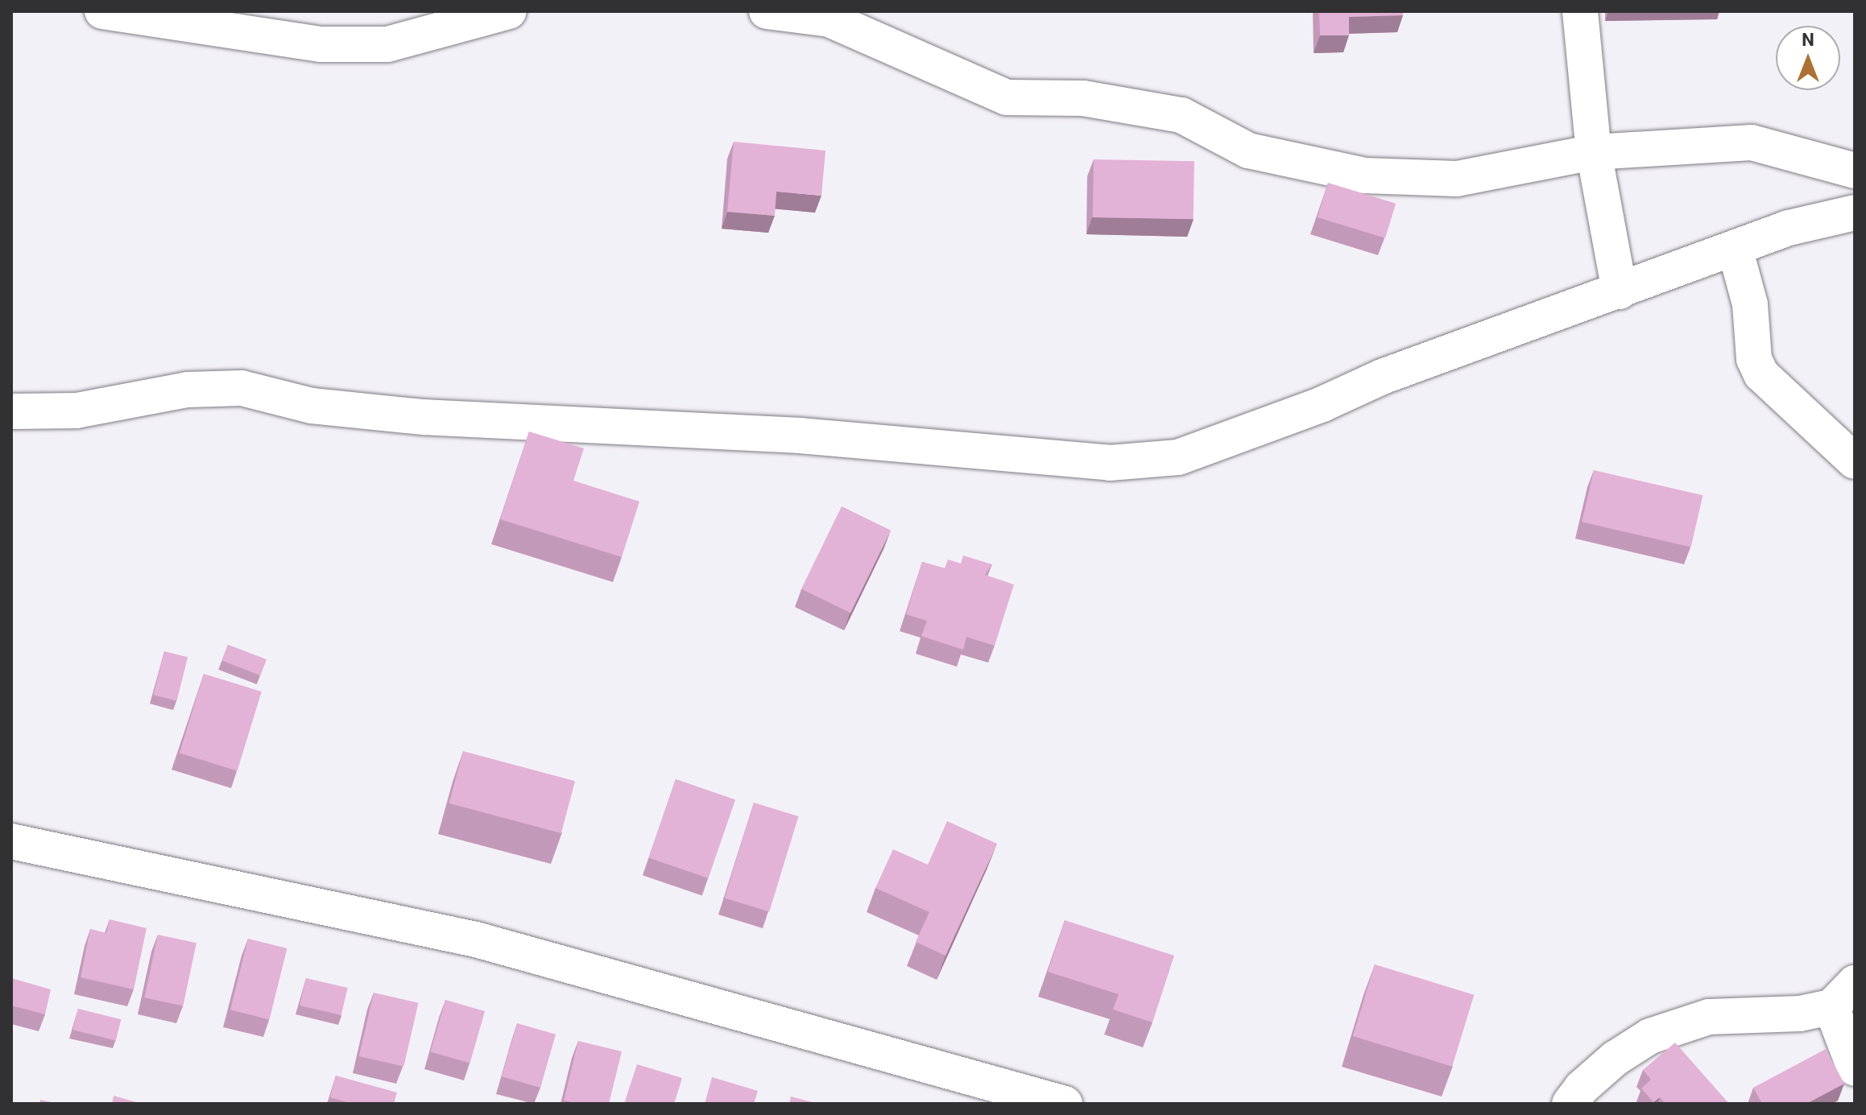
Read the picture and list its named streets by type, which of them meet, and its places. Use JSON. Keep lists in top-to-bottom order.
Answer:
{
  "north": "top"
}
